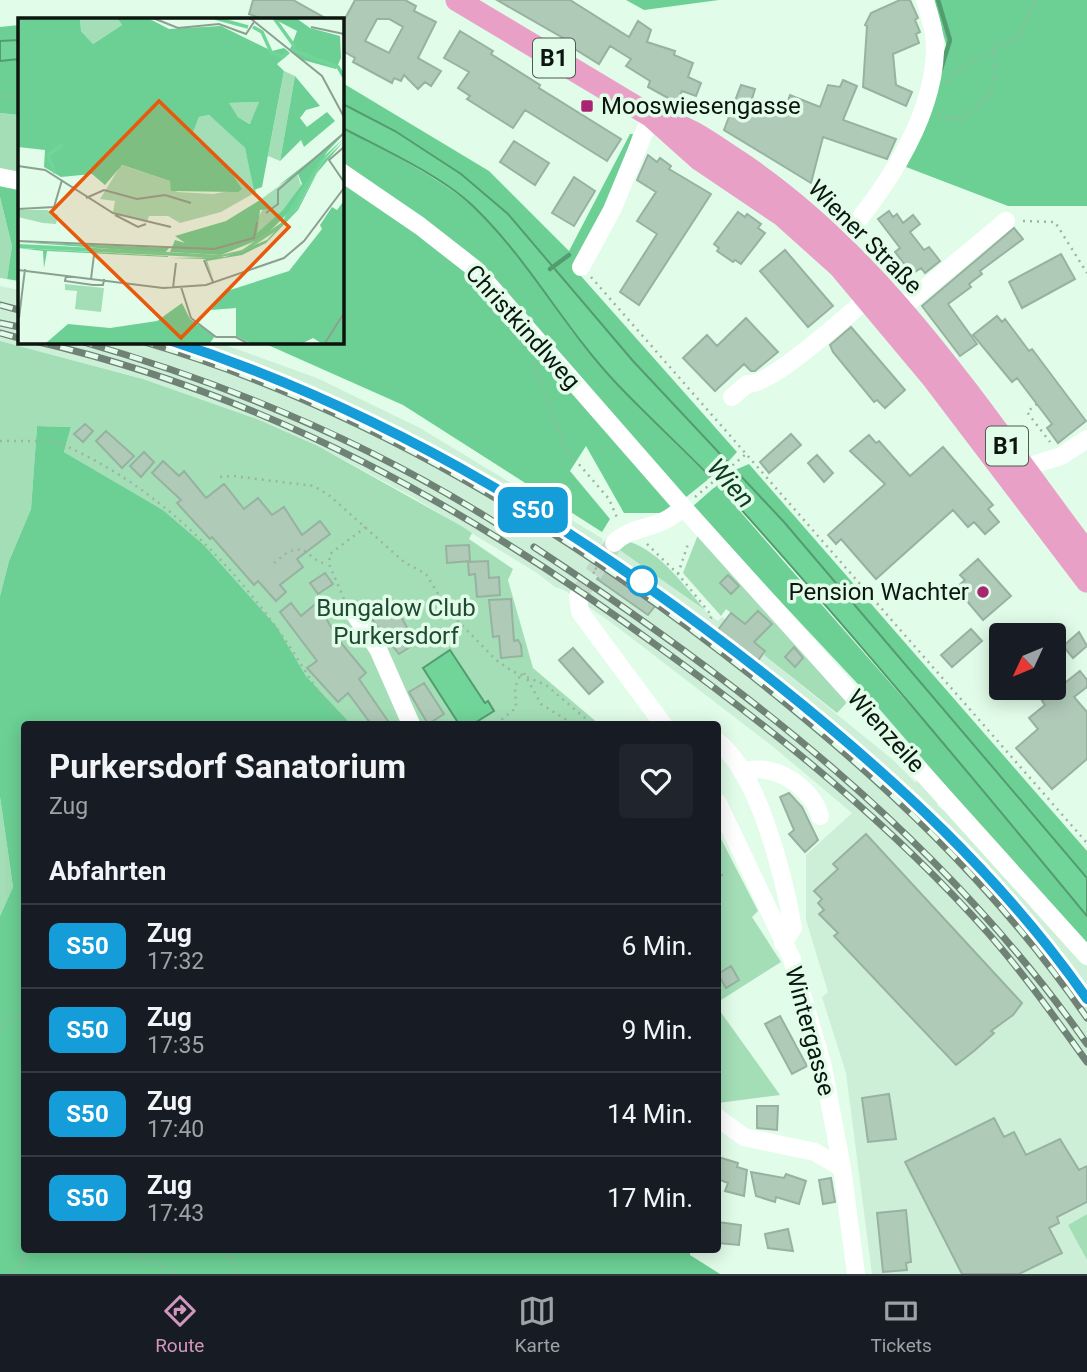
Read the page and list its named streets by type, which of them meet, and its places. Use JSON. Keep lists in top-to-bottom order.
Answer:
{
  "streets": {
    "main road": ["B1", "Wiener Straße"],
    "street": ["Christkindlweg", "Wienzeile", "Wintergasse"]
  },
  "crossings": [
    ["B1", "Wiener Straße"],
    ["Christkindlweg", "Wienzeile"]
  ],
  "water": ["Wien"],
  "parks": ["Bungalow Club Purkersdorf"],
  "places": {
    "transit": ["Mooswiesengasse"],
    "other": ["Pension Wachter"]
  },
  "north": "bottom left",
  "page": {
    "on_map": "S50",
    "heading": [
      ["Purkersdorf Sanatorium", "Zug"],
      "Abfahrten"
    ],
    "list": [
      {
        "mark": "S50",
        "name": "Zug",
        "note": "17:32",
        "value": "6 Min."
      },
      {
        "mark": "S50",
        "name": "Zug",
        "note": "17:35",
        "value": "9 Min."
      },
      {
        "mark": "S50",
        "name": "Zug",
        "note": "17:40",
        "value": "14 Min."
      },
      {
        "mark": "S50",
        "name": "Zug",
        "note": "17:43",
        "value": "17 Min."
      }
    ],
    "tabs": ["Route", "Karte", "Tickets"]
  }
}
